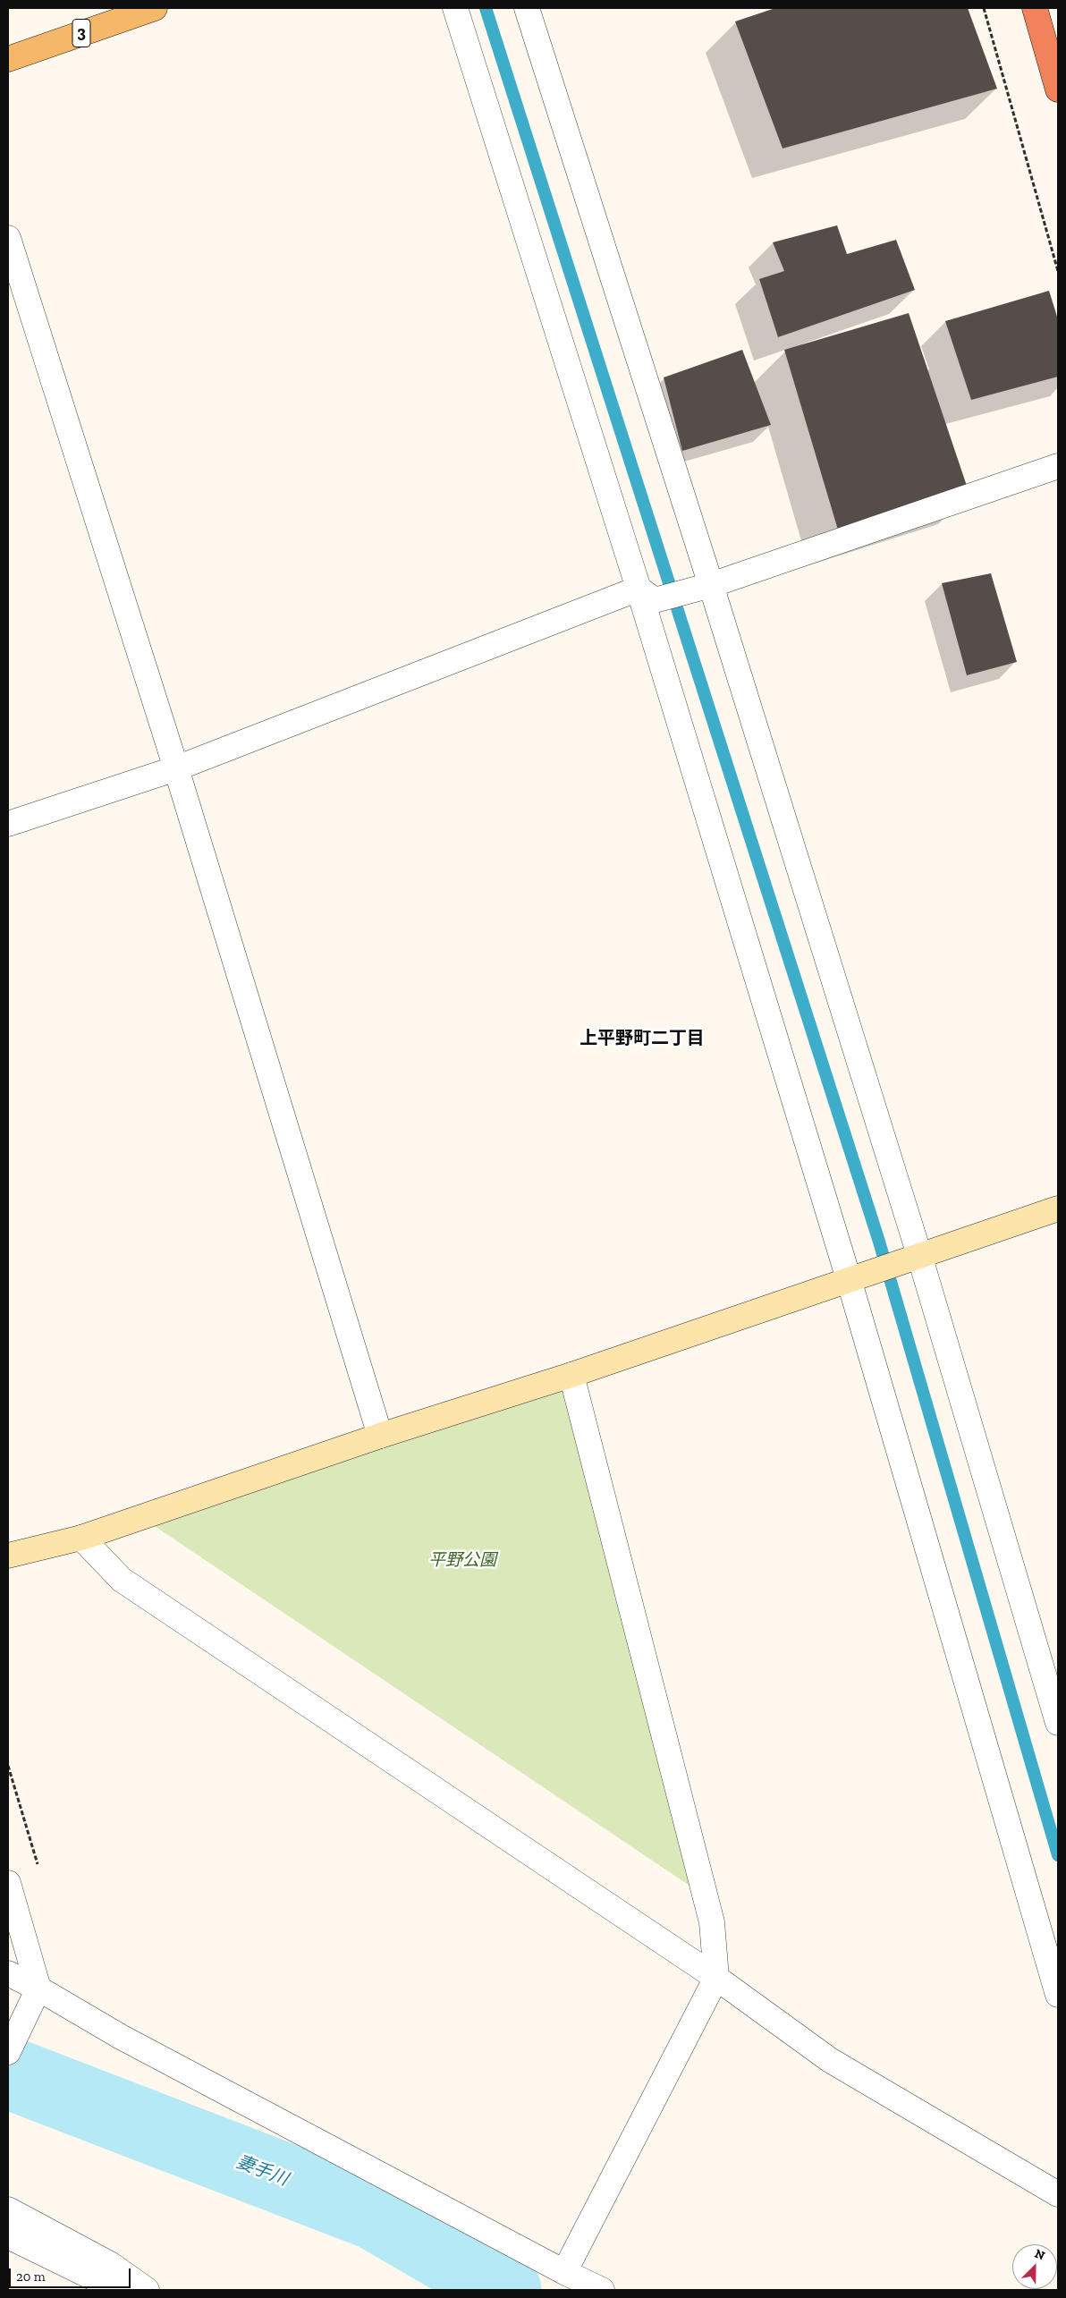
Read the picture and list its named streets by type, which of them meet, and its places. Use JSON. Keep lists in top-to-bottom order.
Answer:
{
  "streets": {
    "main road": ["3"]
  },
  "districts": ["上平野町二丁目"],
  "water": ["妻手川"],
  "parks": ["平野公園"],
  "scale_bar": "20 m",
  "north": "top right"
}
